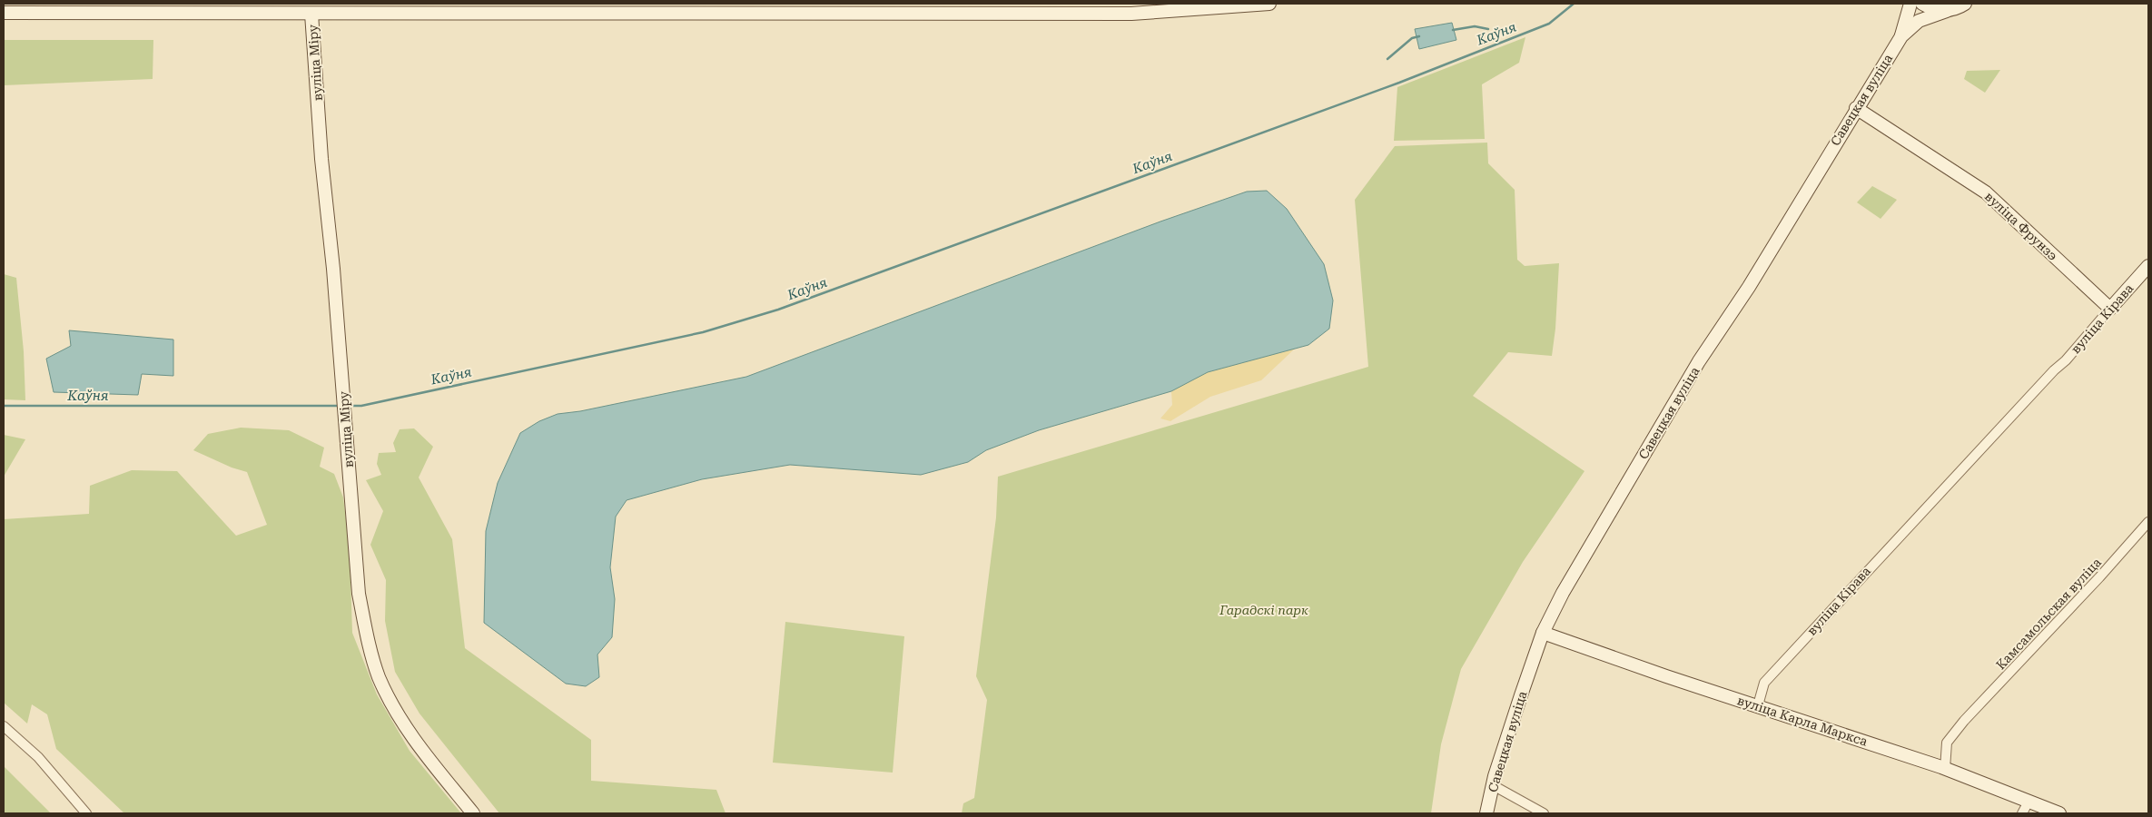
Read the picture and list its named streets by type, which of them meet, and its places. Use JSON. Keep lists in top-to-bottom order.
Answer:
{
  "streets": {
    "main road": [
      "вуліца Міру",
      "Савецкая вуліца",
      "вуліца Фрунзэ",
      "вуліца Кірава",
      "вуліца Карла Маркса"
    ],
    "street": ["Камсамольская вуліца"]
  },
  "crossings": [
    ["Савецкая вуліца", "вуліца Фрунзэ"],
    ["Савецкая вуліца", "вуліца Карла Маркса"],
    ["вуліца Фрунзэ", "вуліца Кірава"],
    ["вуліца Кірава", "вуліца Карла Маркса"],
    ["Камсамольская вуліца", "вуліца Карла Маркса"]
  ],
  "water": ["Каўня"],
  "parks": ["Гарадскі парк"]
}
